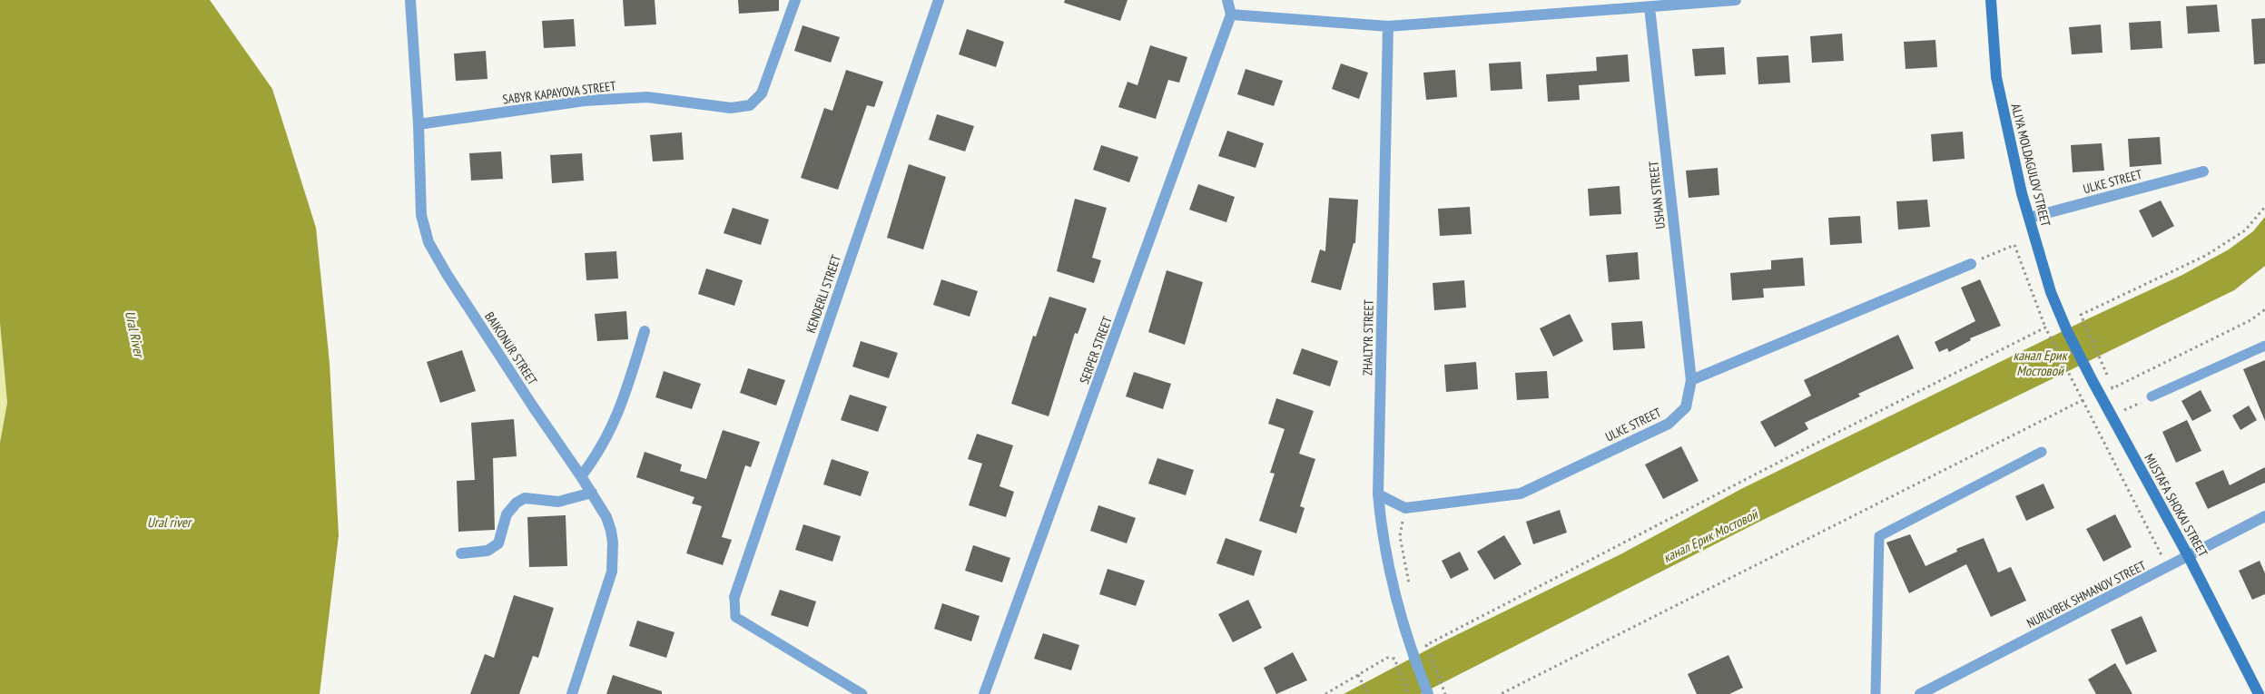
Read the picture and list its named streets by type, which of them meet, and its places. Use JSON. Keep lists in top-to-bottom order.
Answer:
{
  "streets": {
    "main road": ["ALIYA MOLDAGULOV STREET", "MUSTAFA SHOKAI STREET"],
    "street": [
      "SABYR KAPAYOVA STREET",
      "ULKE STREET",
      "USHAN STREET",
      "KENDERLI STREET",
      "ZHALTYR STREET",
      "BAIKONUR STREET",
      "SERPER STREET",
      "NURLYBEK SHMANOV STREET"
    ]
  },
  "crossings": [
    ["SABYR KAPAYOVA STREET", "BAIKONUR STREET"],
    ["ALIYA MOLDAGULOV STREET", "ULKE STREET"],
    ["ALIYA MOLDAGULOV STREET", "MUSTAFA SHOKAI STREET"],
    ["ULKE STREET", "USHAN STREET"],
    ["MUSTAFA SHOKAI STREET", "NURLYBEK SHMANOV STREET"]
  ],
  "water": ["Ural River", "канал Ерик Мостовой", "Ural river"]
}
